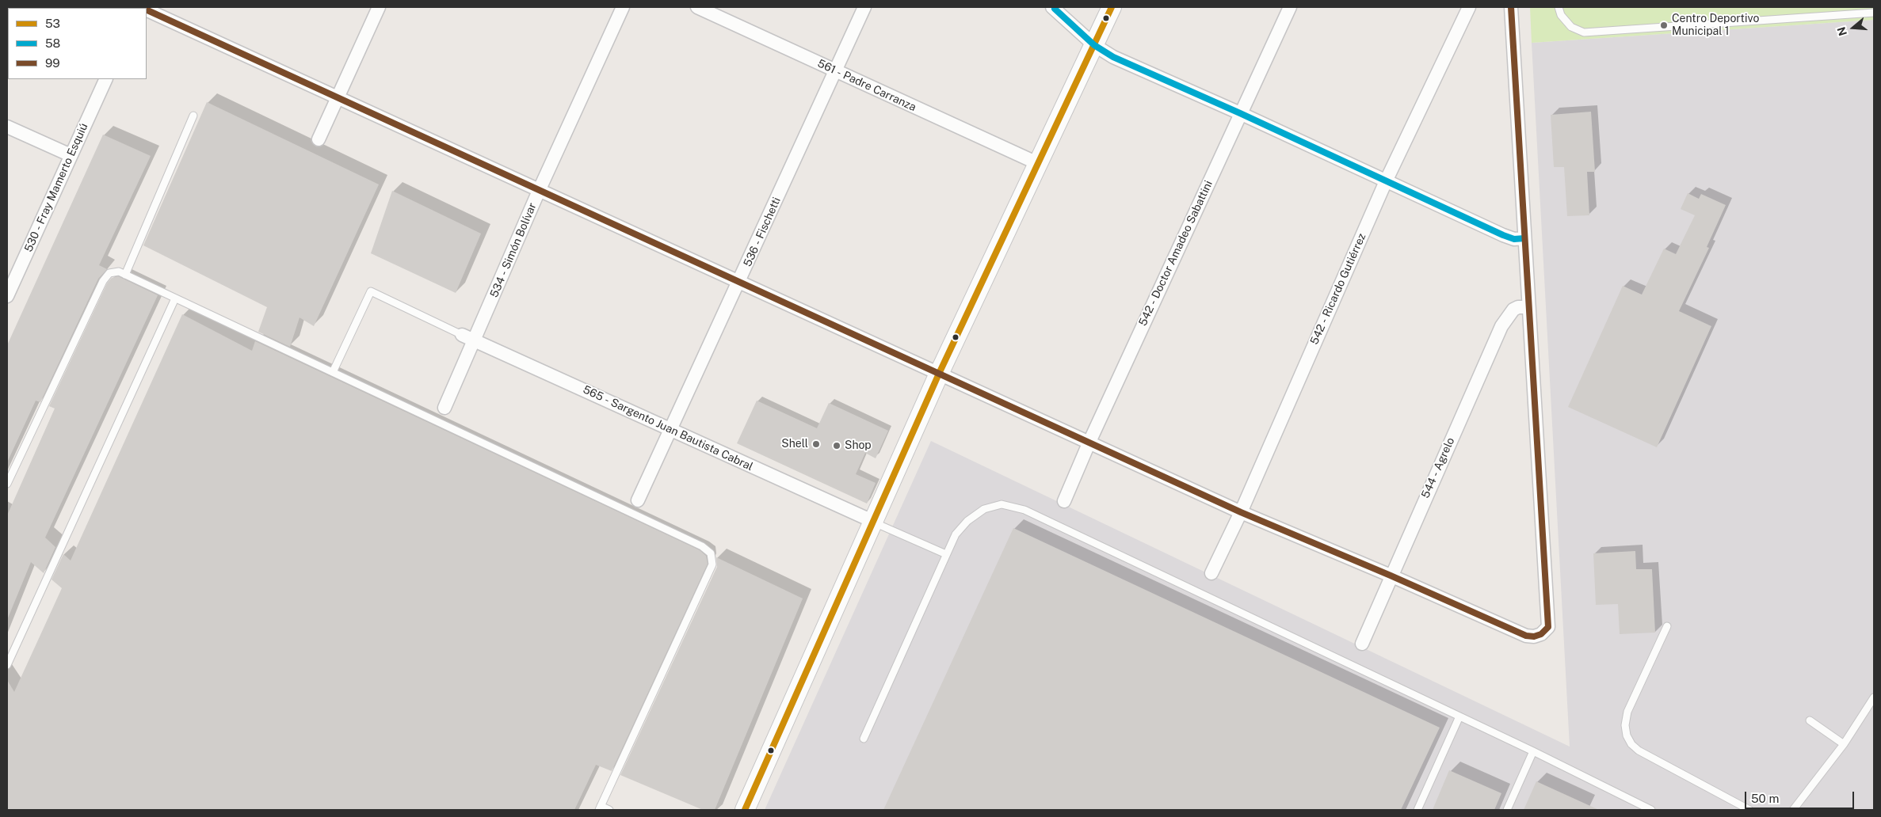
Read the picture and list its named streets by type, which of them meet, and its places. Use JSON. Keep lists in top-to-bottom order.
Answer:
{
  "streets": {
    "street": [
      "561 - Padre Carranza",
      "530 - Fray Mamerto Esquiú",
      "536 - Fischetti",
      "534 - Simón Bolívar",
      "542 - Doctor Amadeo Sabattini",
      "542 - Ricardo Gutiérrez",
      "565 - Sargento Juan Bautista Cabral",
      "544 - Agrelo"
    ]
  },
  "crossings": [
    ["561 - Padre Carranza", "536 - Fischetti"],
    ["536 - Fischetti", "565 - Sargento Juan Bautista Cabral"],
    ["534 - Simón Bolívar", "565 - Sargento Juan Bautista Cabral"]
  ],
  "places": ["Centro Deportivo Municipal 1", "Shell", "Shop"],
  "lines": ["transit line 53", "transit line 99", "transit line 58"],
  "legend": ["53", "58", "99"],
  "scale_bar": "50 m",
  "north": "left"
}
